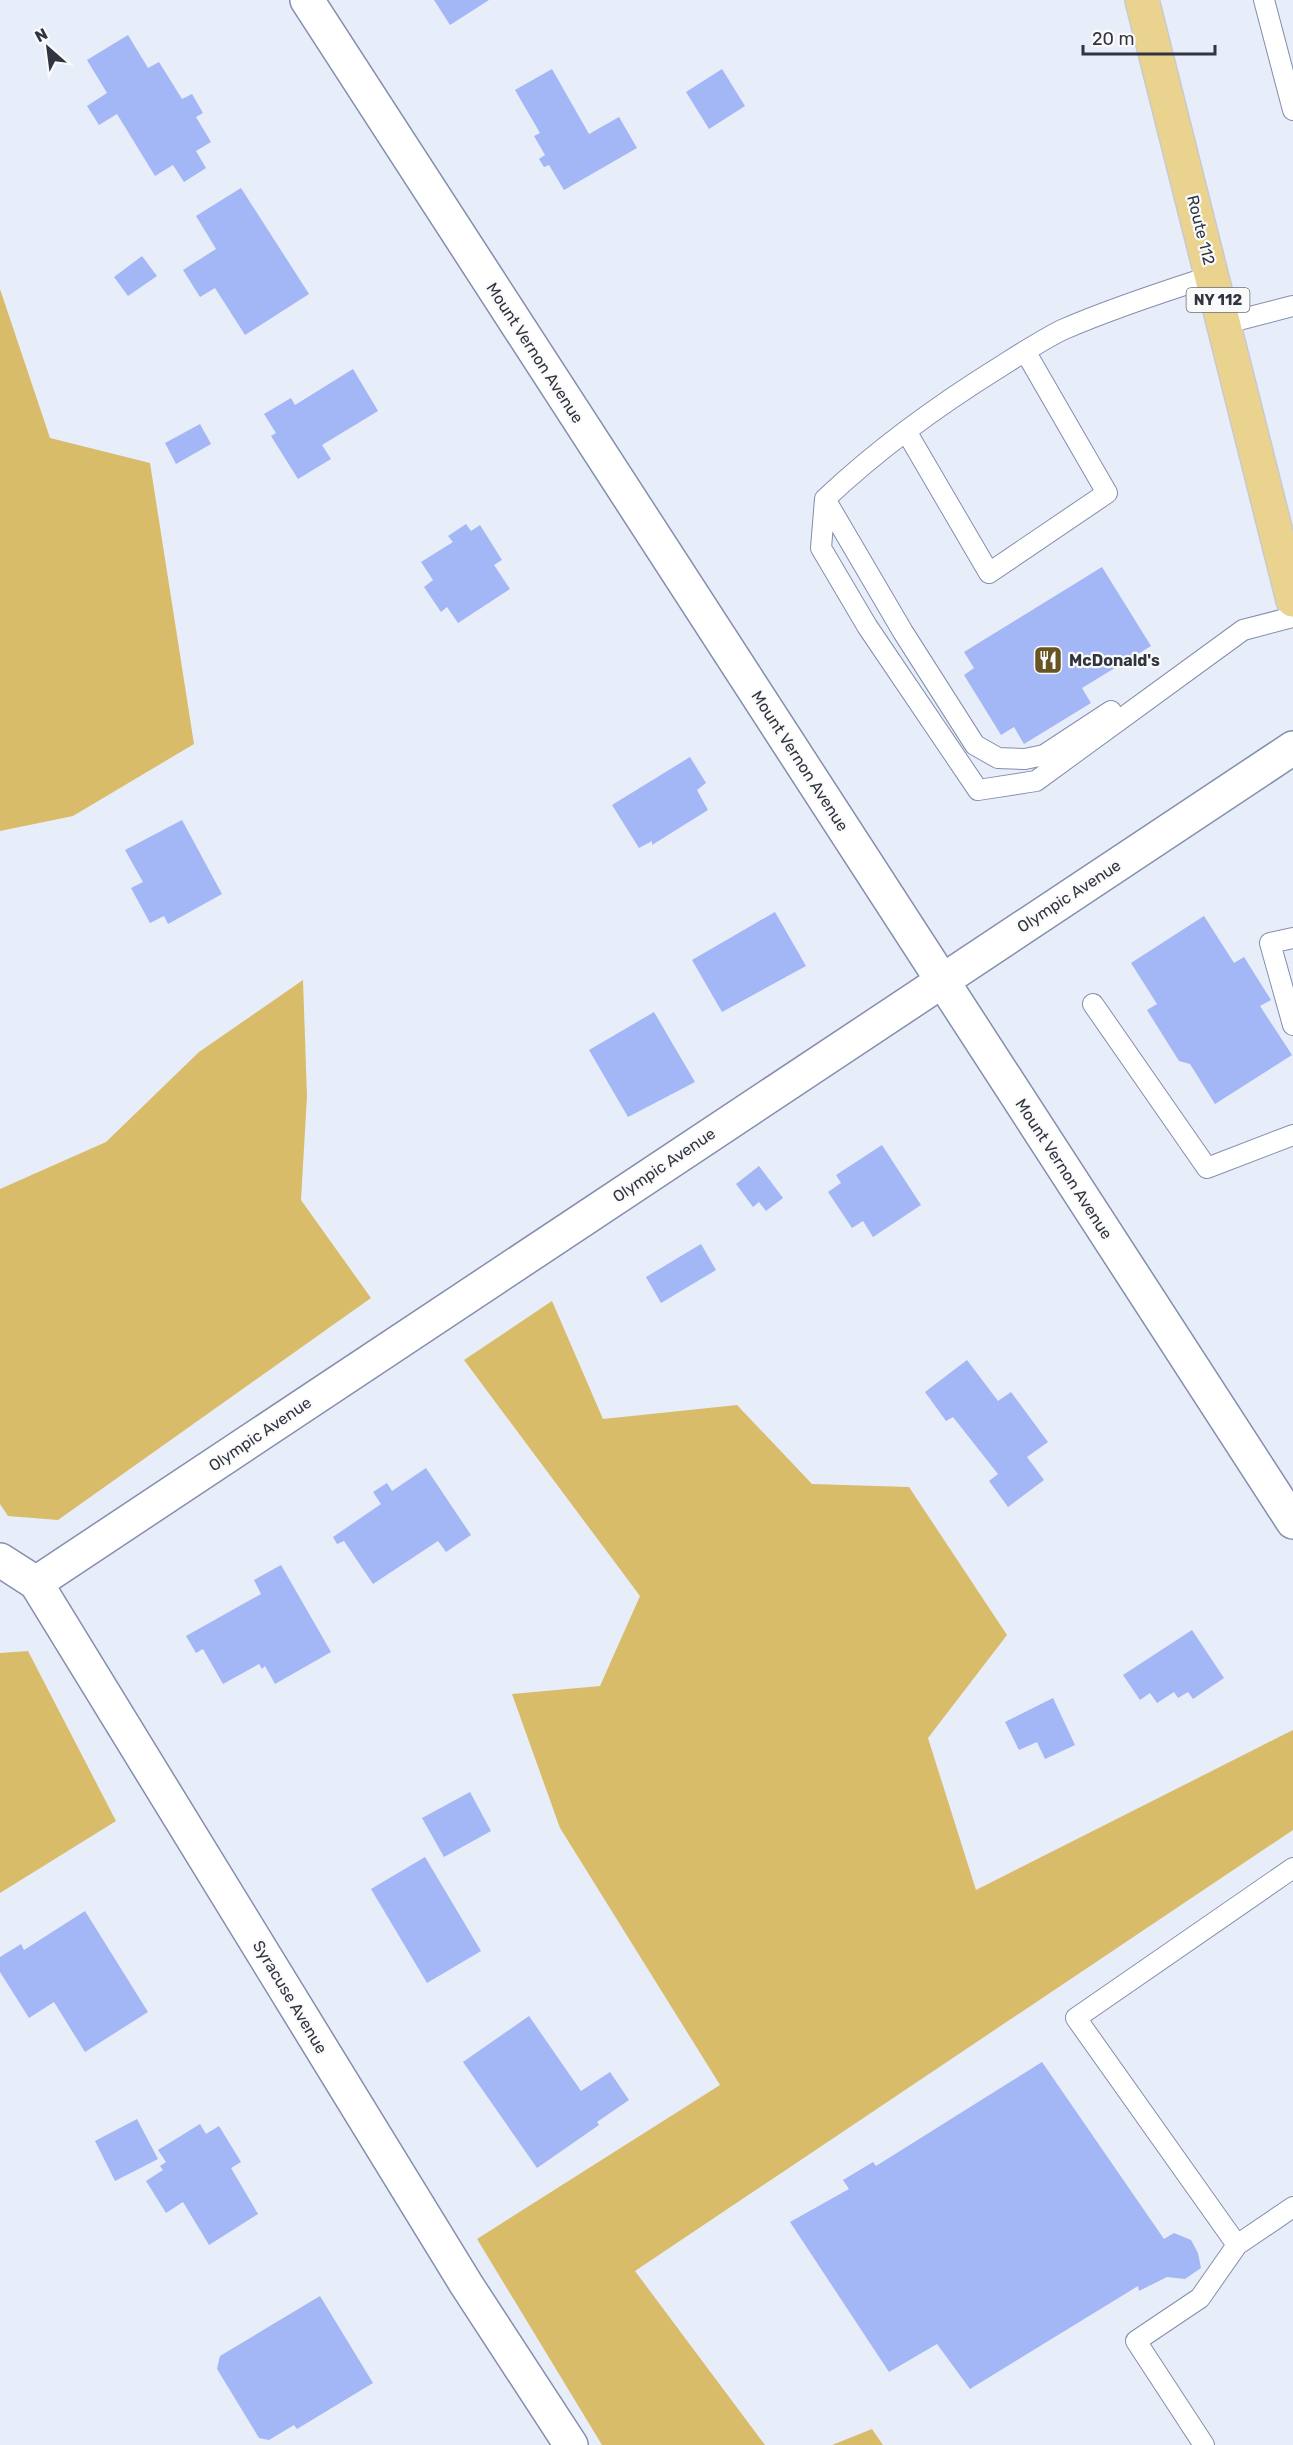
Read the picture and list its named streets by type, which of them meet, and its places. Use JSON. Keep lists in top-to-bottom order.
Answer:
{
  "streets": {
    "main road": ["Route 112", "NY 112"],
    "street": ["Mount Vernon Avenue", "Olympic Avenue", "Syracuse Avenue"]
  },
  "crossings": [
    ["Mount Vernon Avenue", "Olympic Avenue"],
    ["Olympic Avenue", "Syracuse Avenue"]
  ],
  "places": {
    "restaurant": ["McDonald's"]
  },
  "scale_bar": "20 m",
  "north": "top left"
}
